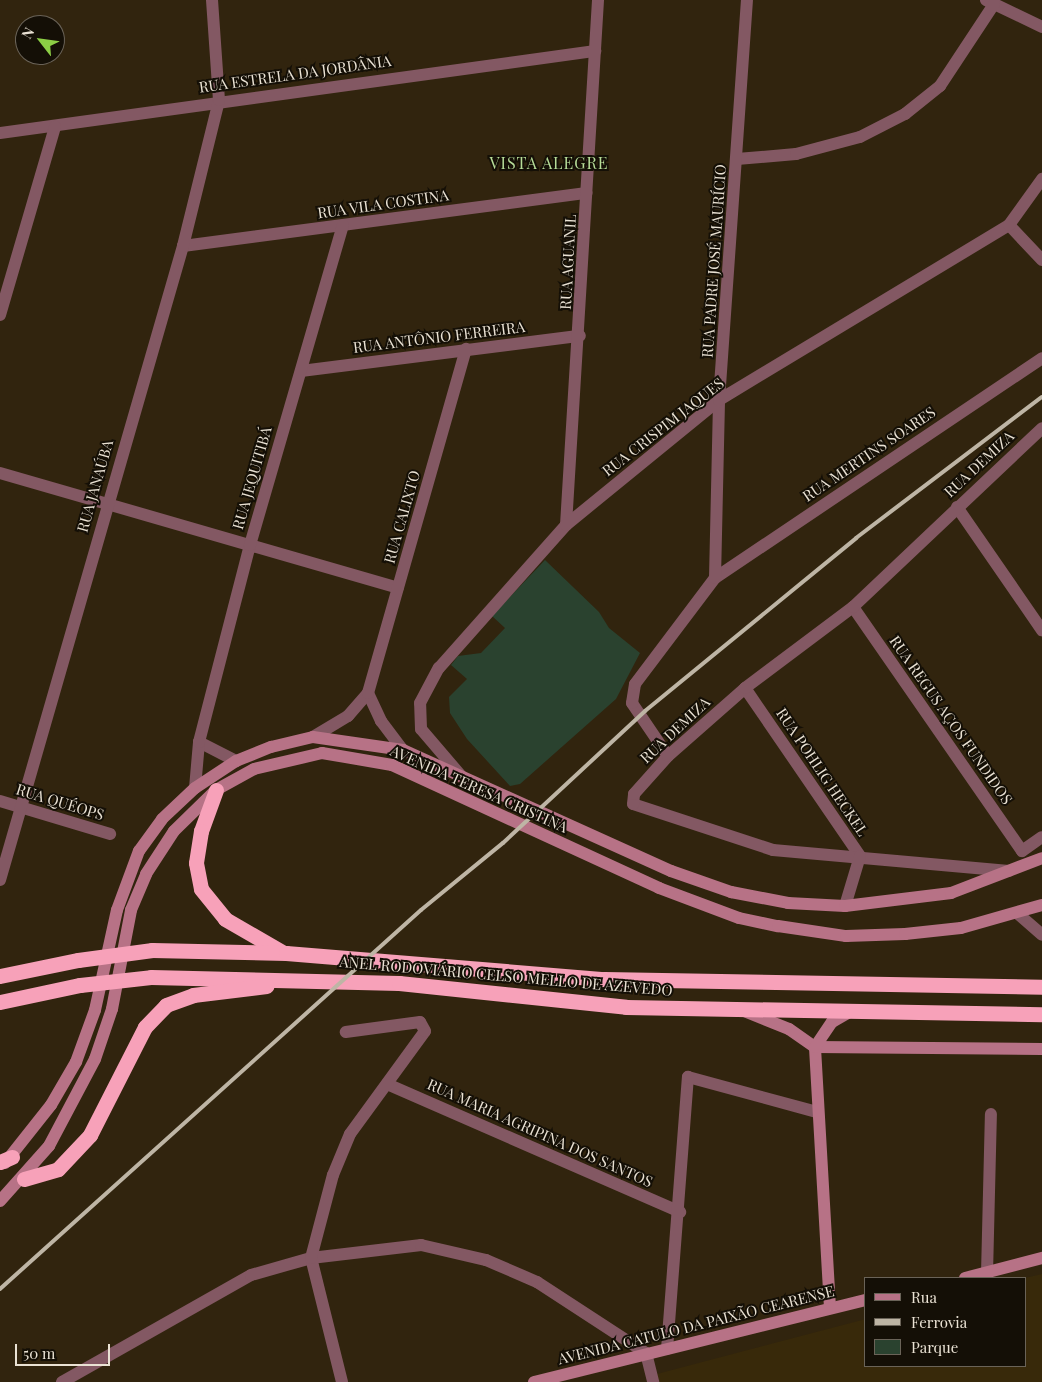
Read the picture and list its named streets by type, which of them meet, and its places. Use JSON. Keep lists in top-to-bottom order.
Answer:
{
  "streets": {
    "highway": ["ANEL RODOVIÁRIO CELSO MELLO DE AZEVEDO"],
    "main road": ["AVENIDA TERESA CRISTINA", "AVENIDA CATULO DA PAIXÃO CEARENSE"],
    "street": [
      "RUA ESTRELA DA JORDÂNIA",
      "RUA VILA COSTINA",
      "RUA PADRE JOSÉ MAURÍCIO",
      "RUA AGUANIL",
      "RUA ANTÔNIO FERREIRA",
      "RUA CRISPIM JAQUES",
      "RUA MERTINS SOARES",
      "RUA DEMIZA",
      "RUA JEQUITIBÁ",
      "RUA JANAÚBA",
      "RUA CALIXTO",
      "RUA REGUS AÇOS FUNDIDOS",
      "RUA POHLIG HECKEL",
      "RUA QUÉOPS",
      "RUA MARIA AGRIPINA DOS SANTOS"
    ]
  },
  "crossings": [
    ["RUA ESTRELA DA JORDÂNIA", "RUA AGUANIL"],
    ["RUA ESTRELA DA JORDÂNIA", "RUA JANAÚBA"],
    ["RUA VILA COSTINA", "RUA AGUANIL"],
    ["RUA VILA COSTINA", "RUA JEQUITIBÁ"],
    ["RUA VILA COSTINA", "RUA JANAÚBA"],
    ["RUA PADRE JOSÉ MAURÍCIO", "RUA CRISPIM JAQUES"],
    ["RUA PADRE JOSÉ MAURÍCIO", "RUA MERTINS SOARES"],
    ["RUA AGUANIL", "RUA ANTÔNIO FERREIRA"],
    ["RUA AGUANIL", "RUA CRISPIM JAQUES"],
    ["RUA ANTÔNIO FERREIRA", "RUA JEQUITIBÁ"],
    ["RUA ANTÔNIO FERREIRA", "RUA CALIXTO"],
    ["RUA CRISPIM JAQUES", "AVENIDA TERESA CRISTINA"],
    ["RUA DEMIZA", "RUA REGUS AÇOS FUNDIDOS"],
    ["RUA DEMIZA", "RUA POHLIG HECKEL"],
    ["RUA DEMIZA", "AVENIDA TERESA CRISTINA"],
    ["RUA JEQUITIBÁ", "AVENIDA TERESA CRISTINA"],
    ["RUA JANAÚBA", "RUA QUÉOPS"],
    ["RUA CALIXTO", "AVENIDA TERESA CRISTINA"],
    ["RUA POHLIG HECKEL", "AVENIDA TERESA CRISTINA"]
  ],
  "districts": ["VISTA ALEGRE"],
  "legend": ["Rua", "Ferrovia", "Parque"],
  "scale_bar": "50 m",
  "north": "top left"
}
